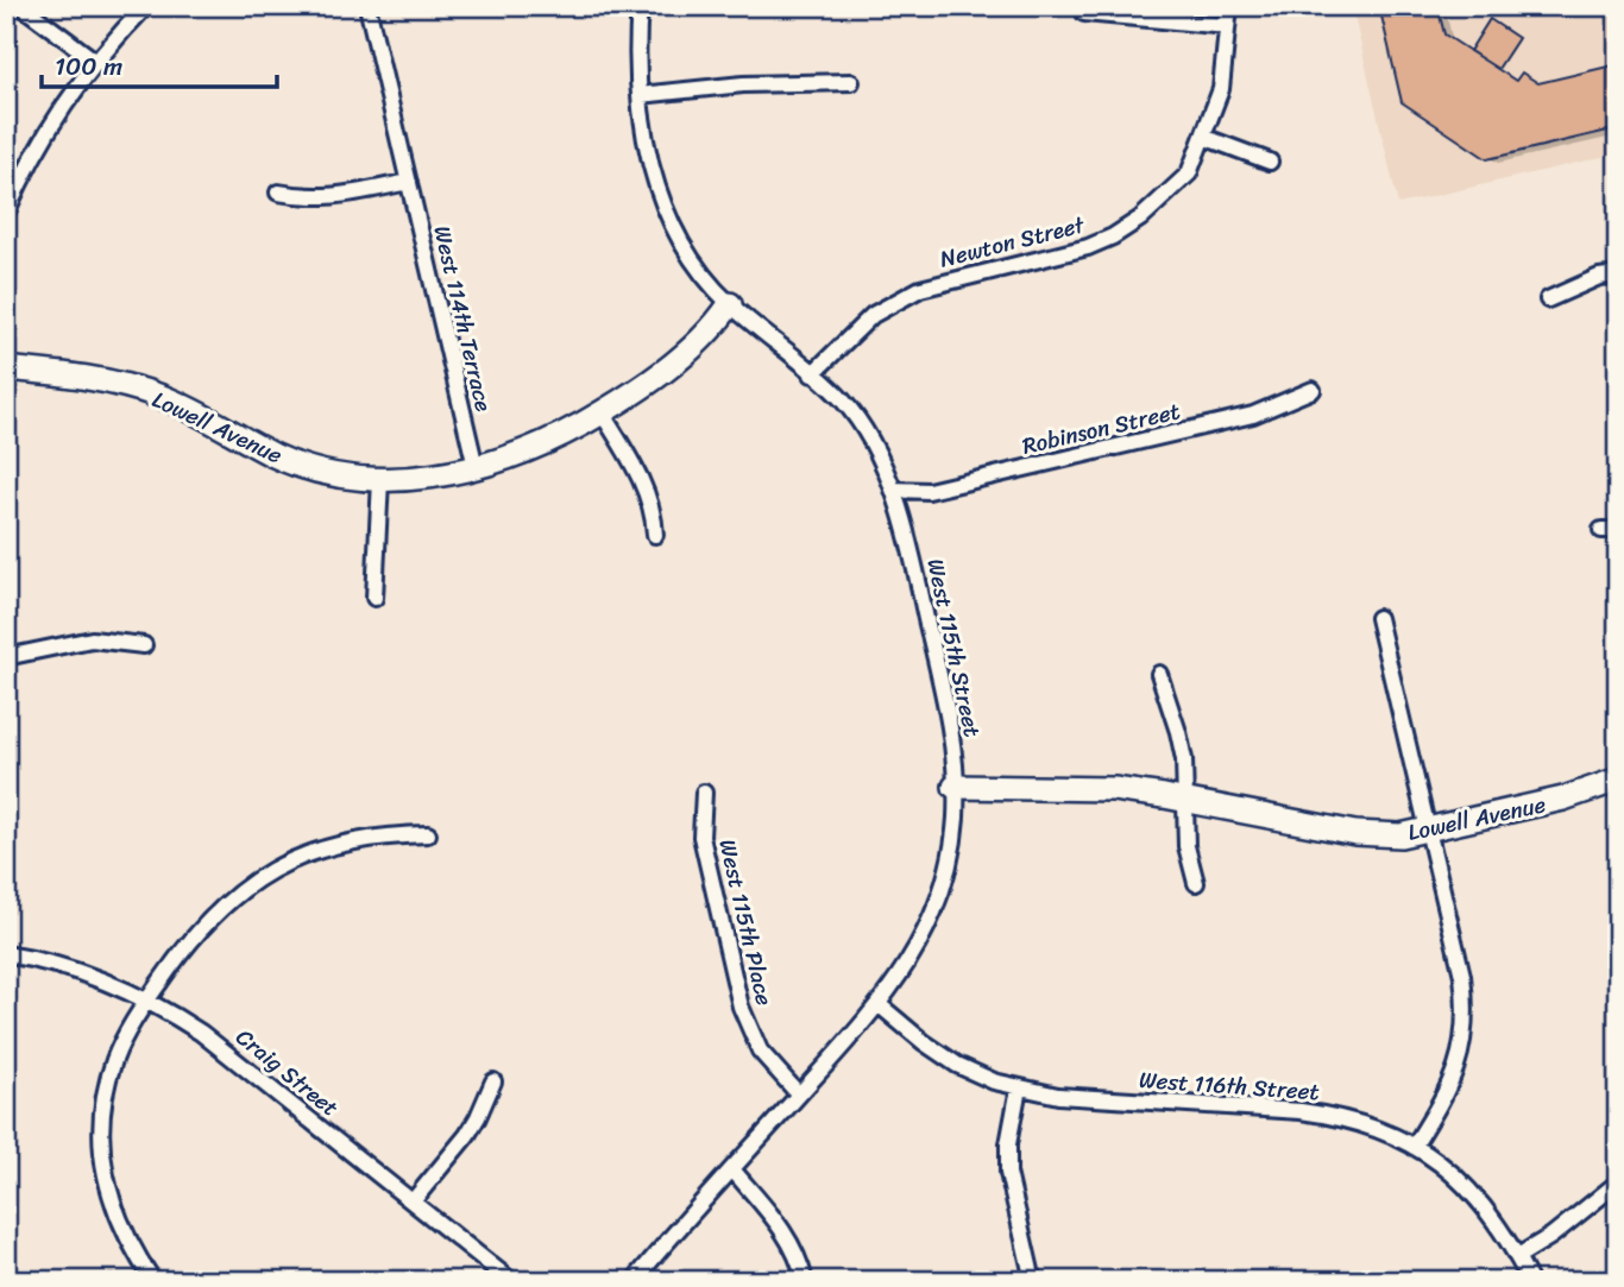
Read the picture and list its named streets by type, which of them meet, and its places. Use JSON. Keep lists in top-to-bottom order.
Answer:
{
  "streets": {
    "street": [
      "Newton Street",
      "West 114th Terrace",
      "Lowell Avenue",
      "Robinson Street",
      "West 115th Street",
      "West 115th Place",
      "Craig Street",
      "West 116th Street"
    ]
  },
  "crossings": [
    ["Newton Street", "West 115th Street"],
    ["West 114th Terrace", "Lowell Avenue"],
    ["Lowell Avenue", "West 115th Street"],
    ["Robinson Street", "West 115th Street"],
    ["West 115th Street", "West 115th Place"],
    ["West 115th Street", "West 116th Street"]
  ],
  "scale_bar": "100 m"
}
